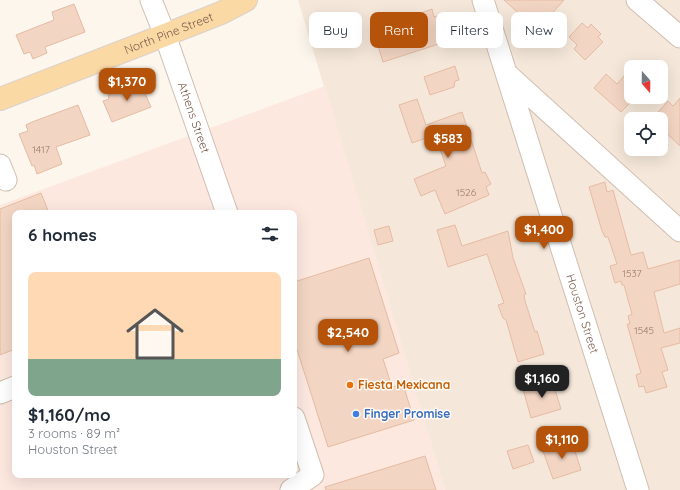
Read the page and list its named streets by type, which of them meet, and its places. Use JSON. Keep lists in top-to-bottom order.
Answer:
{
  "streets": {
    "main road": ["North Pine Street"],
    "street": ["Athens Street", "Houston Street"]
  },
  "crossings": [
    ["North Pine Street", "Athens Street"]
  ],
  "places": ["Fiesta Mexicana", "Finger Promise"],
  "house_numbers": [
    "1417",
    "1526",
    "1537",
    "1545"
  ],
  "north": "bottom",
  "page": {
    "chip": [
      "Buy",
      "Rent",
      "Filters",
      "New"
    ],
    "price": [
      "$1,370",
      "$583",
      "$1,400",
      "$2,540",
      "$1,160",
      "$1,110"
    ],
    "heading": "6 homes",
    "list": [
      {
        "name": "$1,160/mo",
        "note": "3 rooms · 89 m² · Houston Street"
      }
    ]
  }
}
